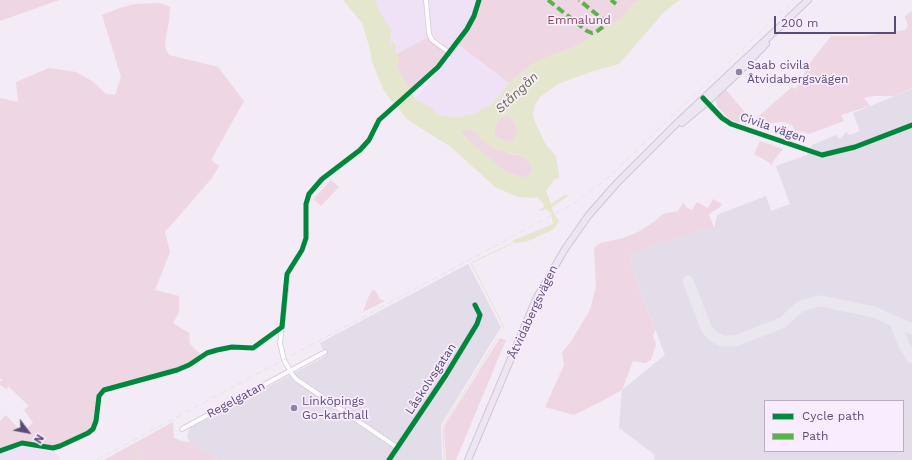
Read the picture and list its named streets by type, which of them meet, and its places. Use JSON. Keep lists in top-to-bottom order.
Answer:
{
  "streets": {
    "main road": ["Åtvidabergsvägen"],
    "street": ["Civila vägen", "Låskolvsgatan", "Regelgatan"]
  },
  "crossings": [
    ["Civila vägen", "Åtvidabergsvägen"]
  ],
  "water": ["Stångån"],
  "parks": ["Emmalund"],
  "places": ["Saab civila Åtvidabergsvägen", "Linköpings Go-karthall"],
  "legend": ["Cycle path", "Path"],
  "scale_bar": "200 m",
  "north": "bottom right"
}
